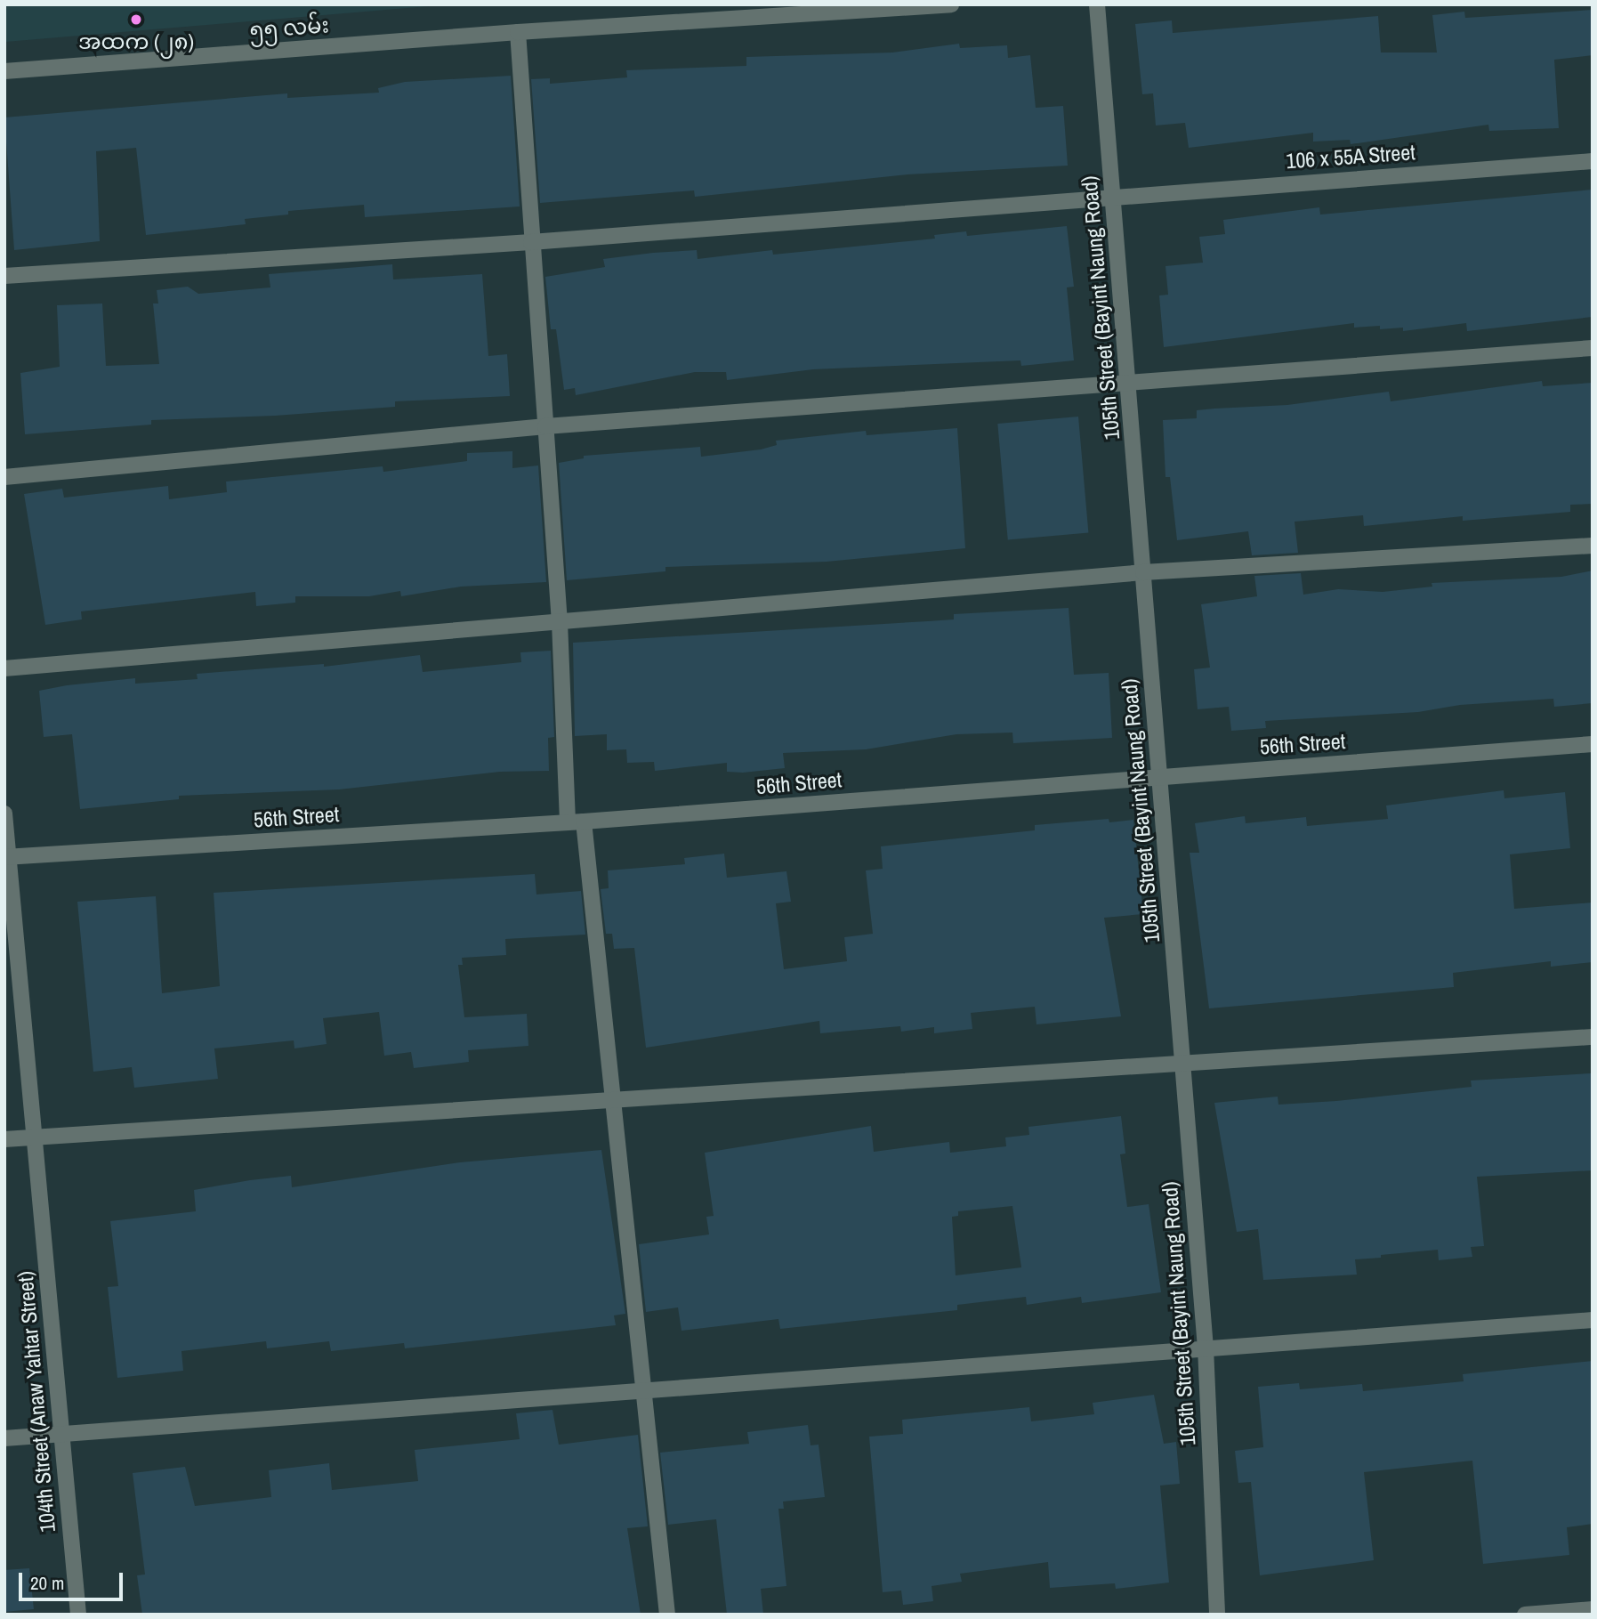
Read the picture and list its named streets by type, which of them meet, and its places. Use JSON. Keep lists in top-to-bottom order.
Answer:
{
  "streets": {
    "street": [
      "၅၅ လမ်း",
      "106 x 55A Street",
      "105th Street (Bayint Naung Road)",
      "56th Street",
      "104th Street (Anaw Yahtar Street)"
    ]
  },
  "crossings": [
    ["106 x 55A Street", "105th Street (Bayint Naung Road)"],
    ["105th Street (Bayint Naung Road)", "56th Street"],
    ["56th Street", "104th Street (Anaw Yahtar Street)"]
  ],
  "places": ["အထက (၂၈)"],
  "scale_bar": "20 m"
}
